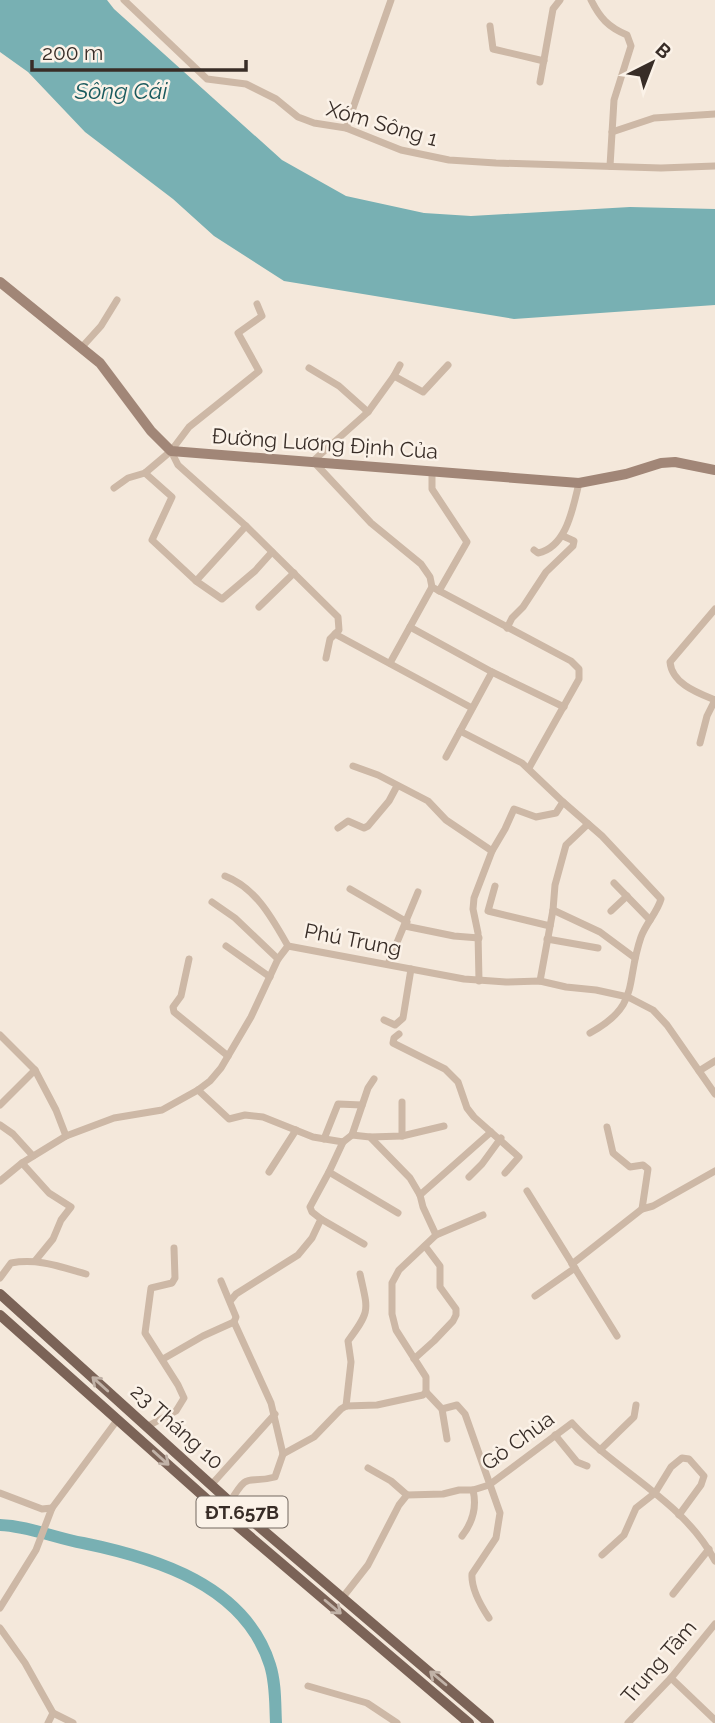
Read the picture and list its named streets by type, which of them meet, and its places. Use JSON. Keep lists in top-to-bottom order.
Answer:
{
  "streets": {
    "main road": ["23 Tháng 10", "ĐT.657B"],
    "street": [
      "Xóm Sông 1",
      "Đường Lương Định Của",
      "Phú Trung",
      "Gò Chùa",
      "Trung Tâm"
    ]
  },
  "water": ["Sông Cái"],
  "scale_bar": "200 m",
  "north": "top right"
}
